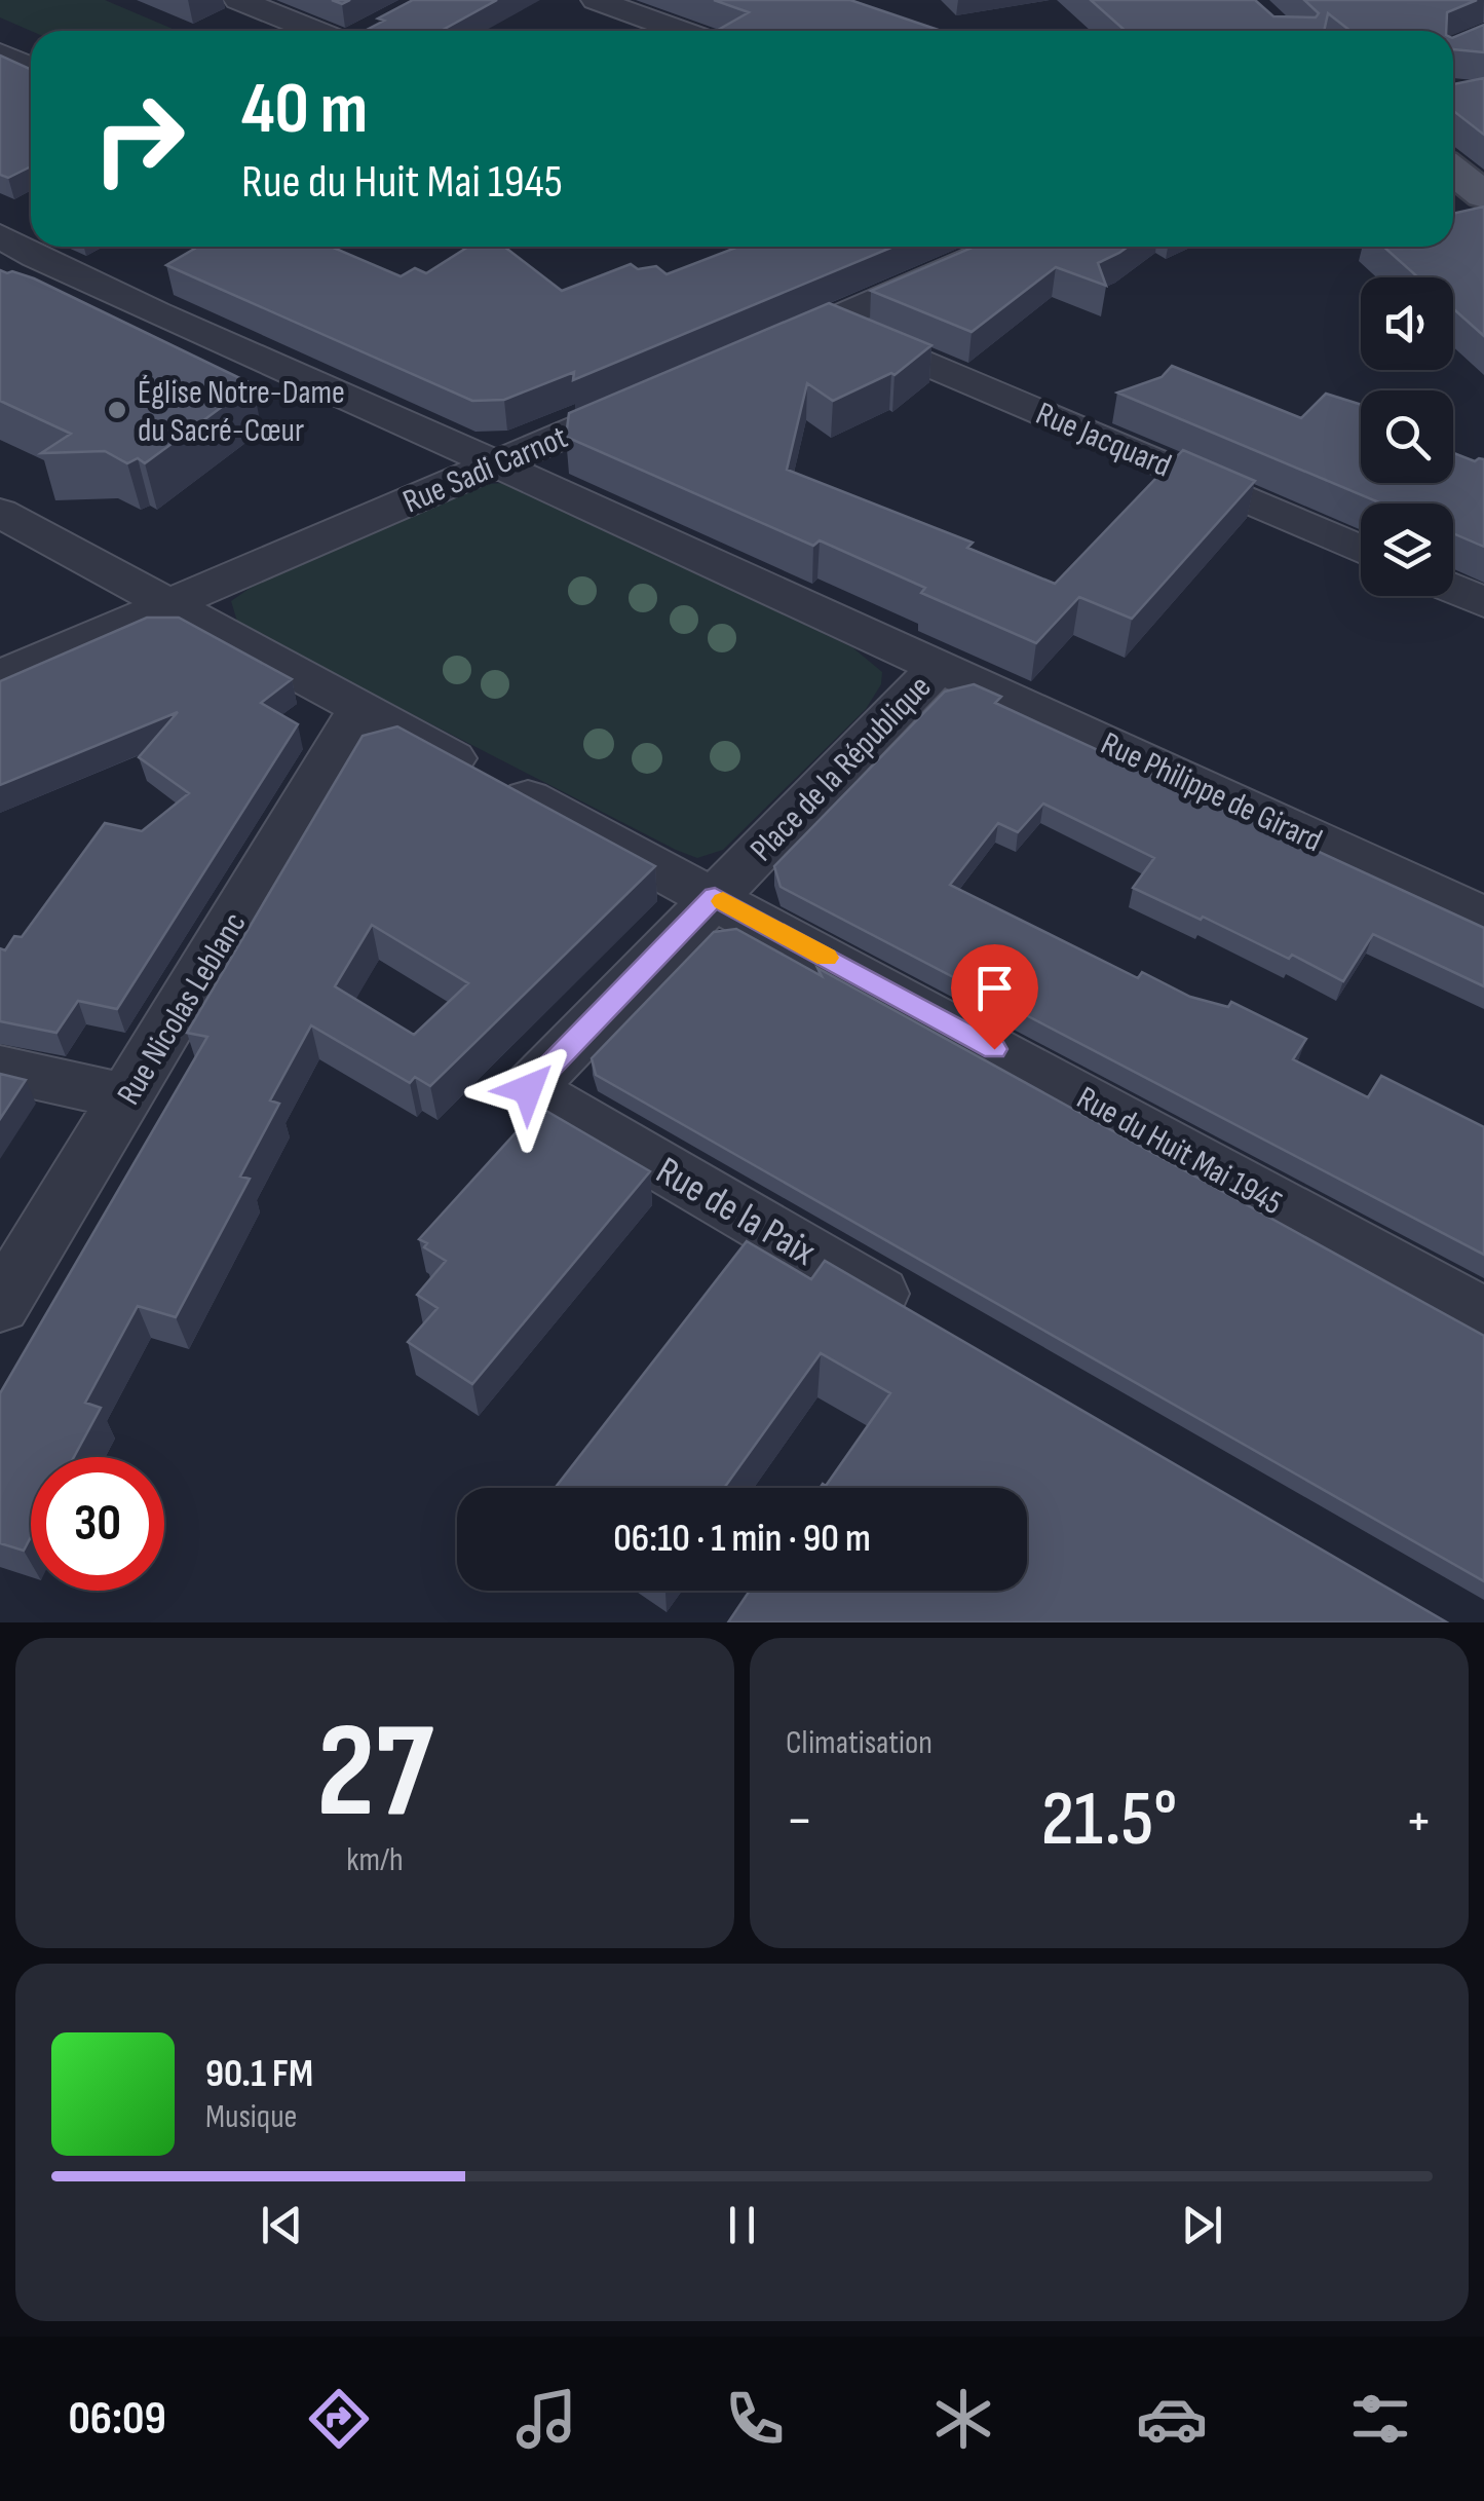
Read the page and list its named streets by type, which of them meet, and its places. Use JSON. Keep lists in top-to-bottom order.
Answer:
{
  "streets": {
    "street": [
      "Rue Jacquard",
      "Rue Sadi Carnot",
      "Place de la République",
      "Rue Philippe de Girard",
      "Rue Nicolas Leblanc",
      "Rue du Huit Mai 1945",
      "Rue de la Paix"
    ]
  },
  "crossings": [
    ["Rue Sadi Carnot", "Place de la République"],
    ["Place de la République", "Rue Philippe de Girard"],
    ["Place de la République", "Rue du Huit Mai 1945"],
    ["Place de la République", "Rue de la Paix"],
    ["Rue du Huit Mai 1945", "Rue de la Paix"]
  ],
  "places": ["Église Notre-Dame du Sacré-Cœur"],
  "page": {
    "turn": ["40 m", "Rue du Huit Mai 1945"],
    "limit": "30",
    "trip": "06:10 · 1 min · 90 m",
    "tile": [
      ["27", "km/h"],
      "Climatisation"
    ],
    "heat": ["−", "21.5°", "+"],
    "song": ["90.1 FM", "Musique"],
    "tabs": "06:09"
  }
}
